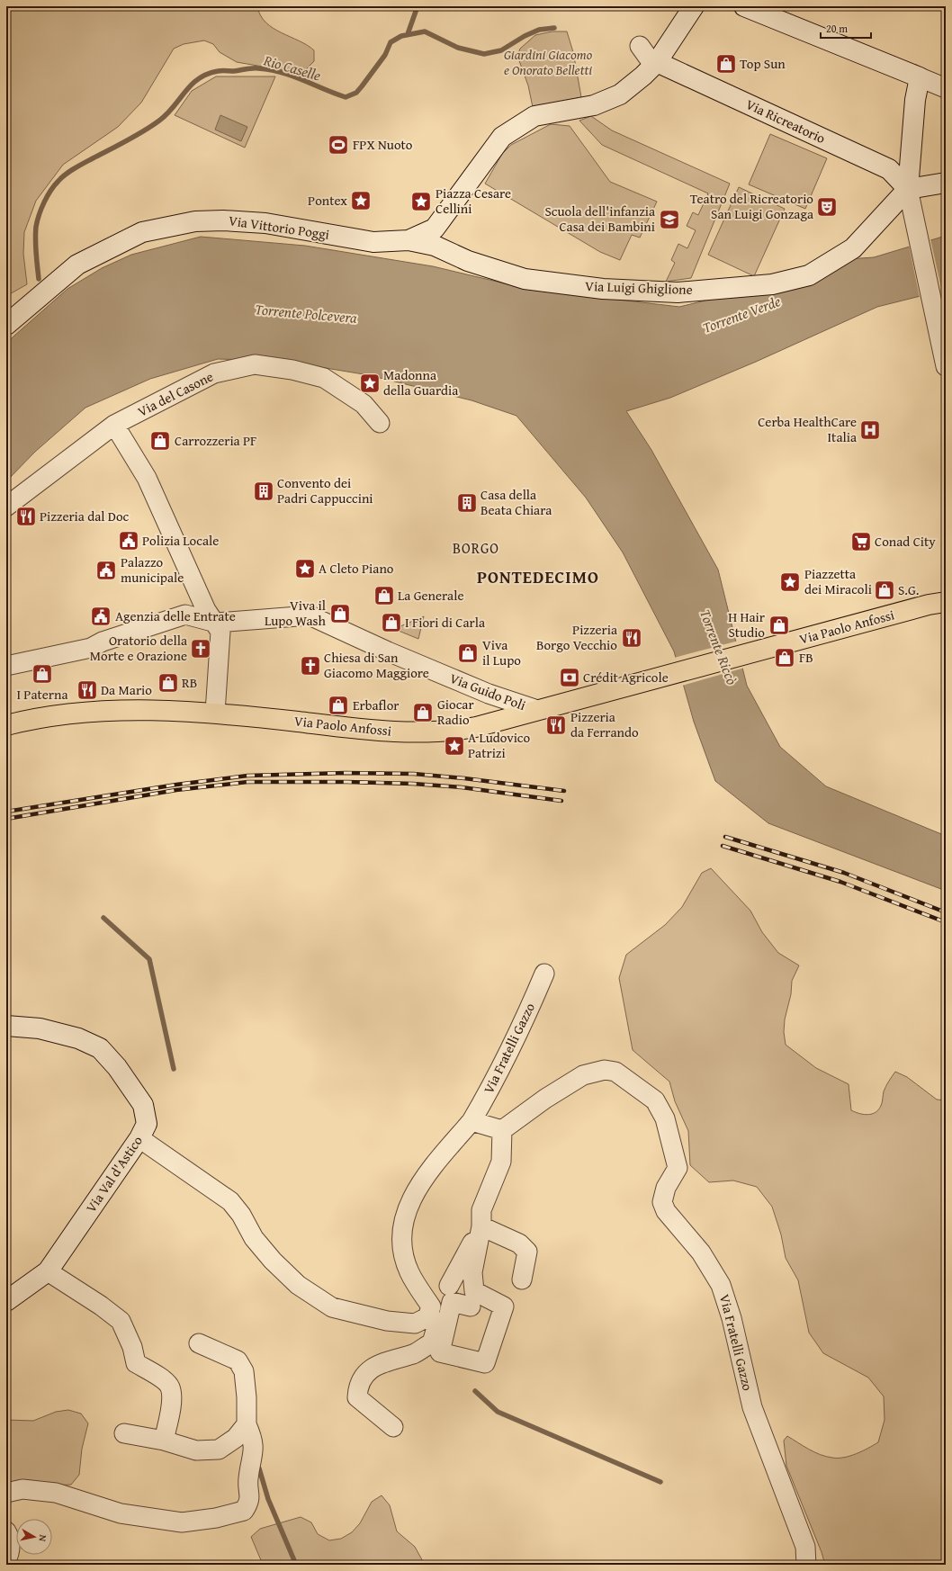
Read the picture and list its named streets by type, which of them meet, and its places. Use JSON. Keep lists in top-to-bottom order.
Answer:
{
  "streets": {
    "main road": ["Via Paolo Anfossi"],
    "street": [
      "Via Ricreatorio",
      "Via Vittorio Poggi",
      "Via Luigi Ghiglione",
      "Via del Casone",
      "Via Guido Poli",
      "Via Fratelli Gazzo",
      "Via Val d'Astico"
    ]
  },
  "crossings": [
    ["Via Ricreatorio", "Via Luigi Ghiglione"],
    ["Via Vittorio Poggi", "Via Luigi Ghiglione"],
    ["Via Paolo Anfossi", "Via Guido Poli"],
    ["Via Fratelli Gazzo", "Via Val d'Astico"]
  ],
  "districts": ["BORGO", "PONTEDECIMO"],
  "water": [
    "Rio Caselle",
    "Torrente Polcevera",
    "Torrente Verde",
    "Torrente Riccò"
  ],
  "parks": ["Giardini Giacomo e Onorato Belletti"],
  "places": {
    "shop": [
      "Top Sun",
      "Carrozzeria PF",
      "S.G.",
      "La Generale",
      "Viva il Lupo Wash",
      "I Fiori di Carla",
      "H Hair Studio",
      "Viva il Lupo",
      "FB",
      "I Paterna",
      "RB",
      "Erbaflor",
      "Giocar Radio"
    ],
    "sports": ["FPX Nuoto"],
    "place": [
      "Pontex",
      "Piazza Cesare Cellini",
      "Madonna della Guardia",
      "A Cleto Piano",
      "Piazzetta dei Miracoli",
      "A Ludovico Patrizi"
    ],
    "theatre": ["Teatro del Ricreatorio San Luigi Gonzaga"],
    "school or university": ["Scuola dell'infanzia Casa dei Bambini"],
    "hospital": ["Cerba HealthCare Italia"],
    "building": ["Convento dei Padri Cappuccini", "Casa della Beata Chiara"],
    "restaurant": [
      "Pizzeria dal Doc",
      "Pizzeria Borgo Vecchio",
      "Da Mario",
      "Pizzeria da Ferrando"
    ],
    "public building": ["Polizia Locale", "Palazzo municipale", "Agenzia delle Entrate"],
    "supermarket": ["Conad City"],
    "church": ["Oratorio della Morte e Orazione", "Chiesa di San Giacomo Maggiore"],
    "bank": ["Crédit Agricole"]
  },
  "scale_bar": "20 m",
  "north": "right"
}
